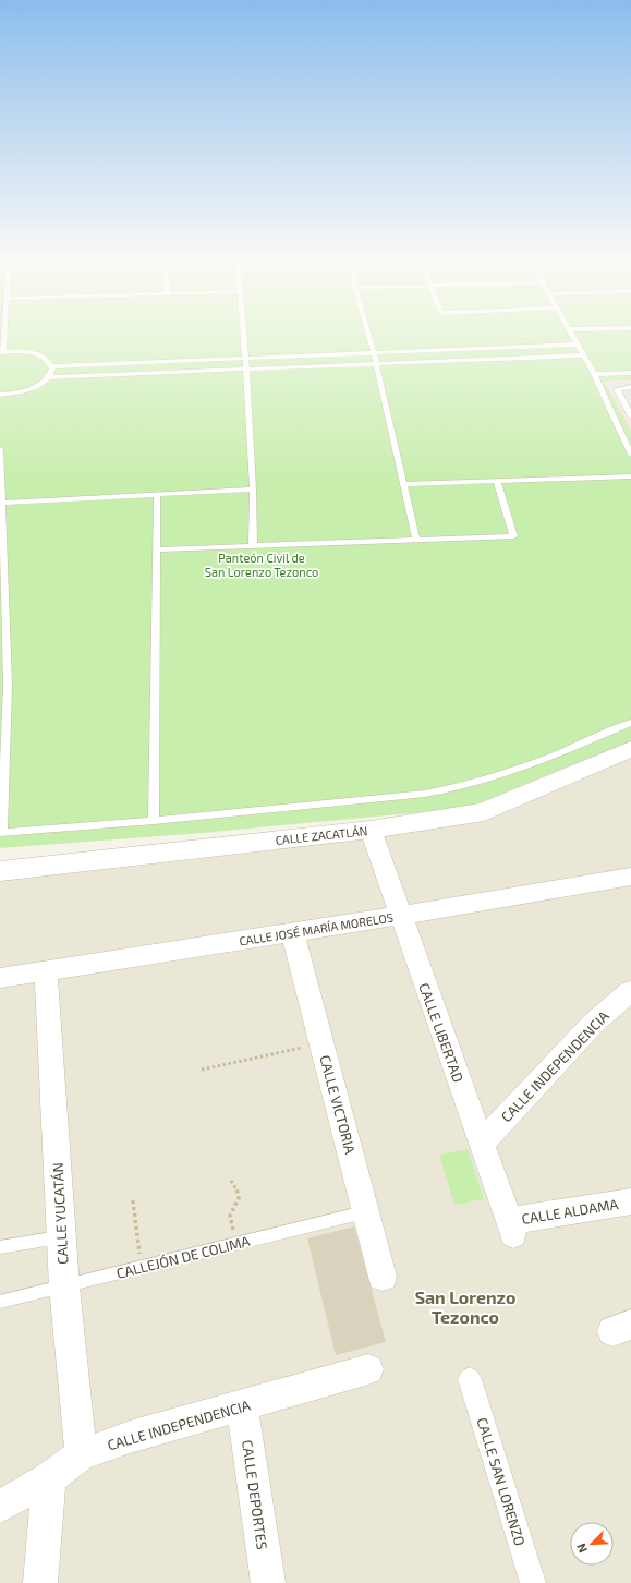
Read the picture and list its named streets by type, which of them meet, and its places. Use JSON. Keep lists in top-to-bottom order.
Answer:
{
  "streets": {
    "street": [
      "CALLE ZACATLÁN",
      "CALLE JOSÉ MARÍA MORELOS",
      "CALLE LIBERTAD",
      "CALLE INDEPENDENCIA",
      "CALLE VICTORIA",
      "CALLE ALDAMA",
      "CALLE YUCATÁN",
      "CALLE SAN LORENZO",
      "CALLE DEPORTES"
    ],
    "lane": ["CALLEJÓN DE COLIMA"]
  },
  "crossings": [
    ["CALLE ZACATLÁN", "CALLE LIBERTAD"],
    ["CALLE JOSÉ MARÍA MORELOS", "CALLE LIBERTAD"],
    ["CALLE JOSÉ MARÍA MORELOS", "CALLE VICTORIA"],
    ["CALLE JOSÉ MARÍA MORELOS", "CALLE YUCATÁN"],
    ["CALLE LIBERTAD", "CALLE INDEPENDENCIA"],
    ["CALLE LIBERTAD", "CALLE ALDAMA"],
    ["CALLE INDEPENDENCIA", "CALLE YUCATÁN"],
    ["CALLE INDEPENDENCIA", "CALLE DEPORTES"],
    ["CALLE VICTORIA", "CALLEJÓN DE COLIMA"],
    ["CALLE YUCATÁN", "CALLEJÓN DE COLIMA"]
  ],
  "districts": ["San Lorenzo Tezonco"],
  "parks": ["Panteón Civil de San Lorenzo Tezonco"],
  "north": "bottom left"
}
